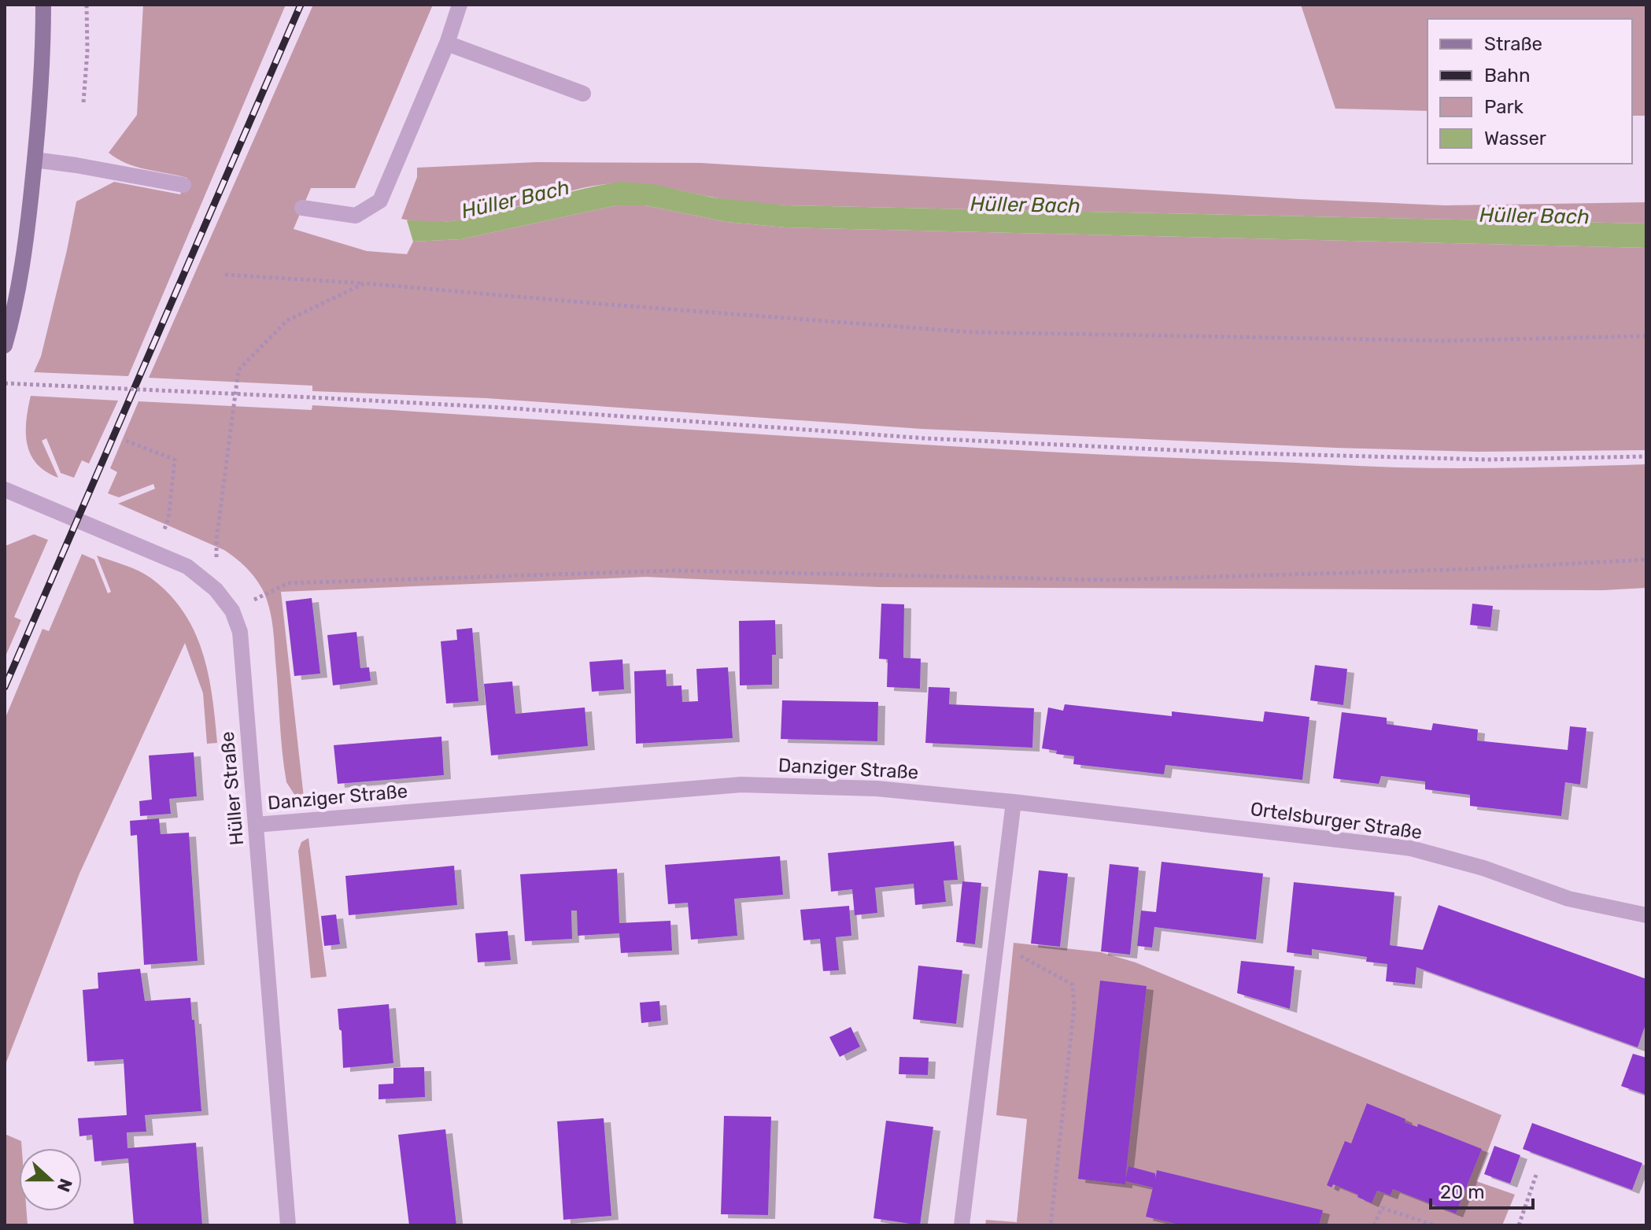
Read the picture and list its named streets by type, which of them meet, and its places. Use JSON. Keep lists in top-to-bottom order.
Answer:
{
  "streets": {
    "street": ["Danziger Straße", "Hüller Straße", "Ortelsburger Straße"]
  },
  "crossings": [
    ["Danziger Straße", "Hüller Straße"],
    ["Danziger Straße", "Ortelsburger Straße"]
  ],
  "water": ["Hüller Bach"],
  "legend": [
    "Straße",
    "Bahn",
    "Park",
    "Wasser"
  ],
  "scale_bar": "20 m",
  "north": "right"
}
